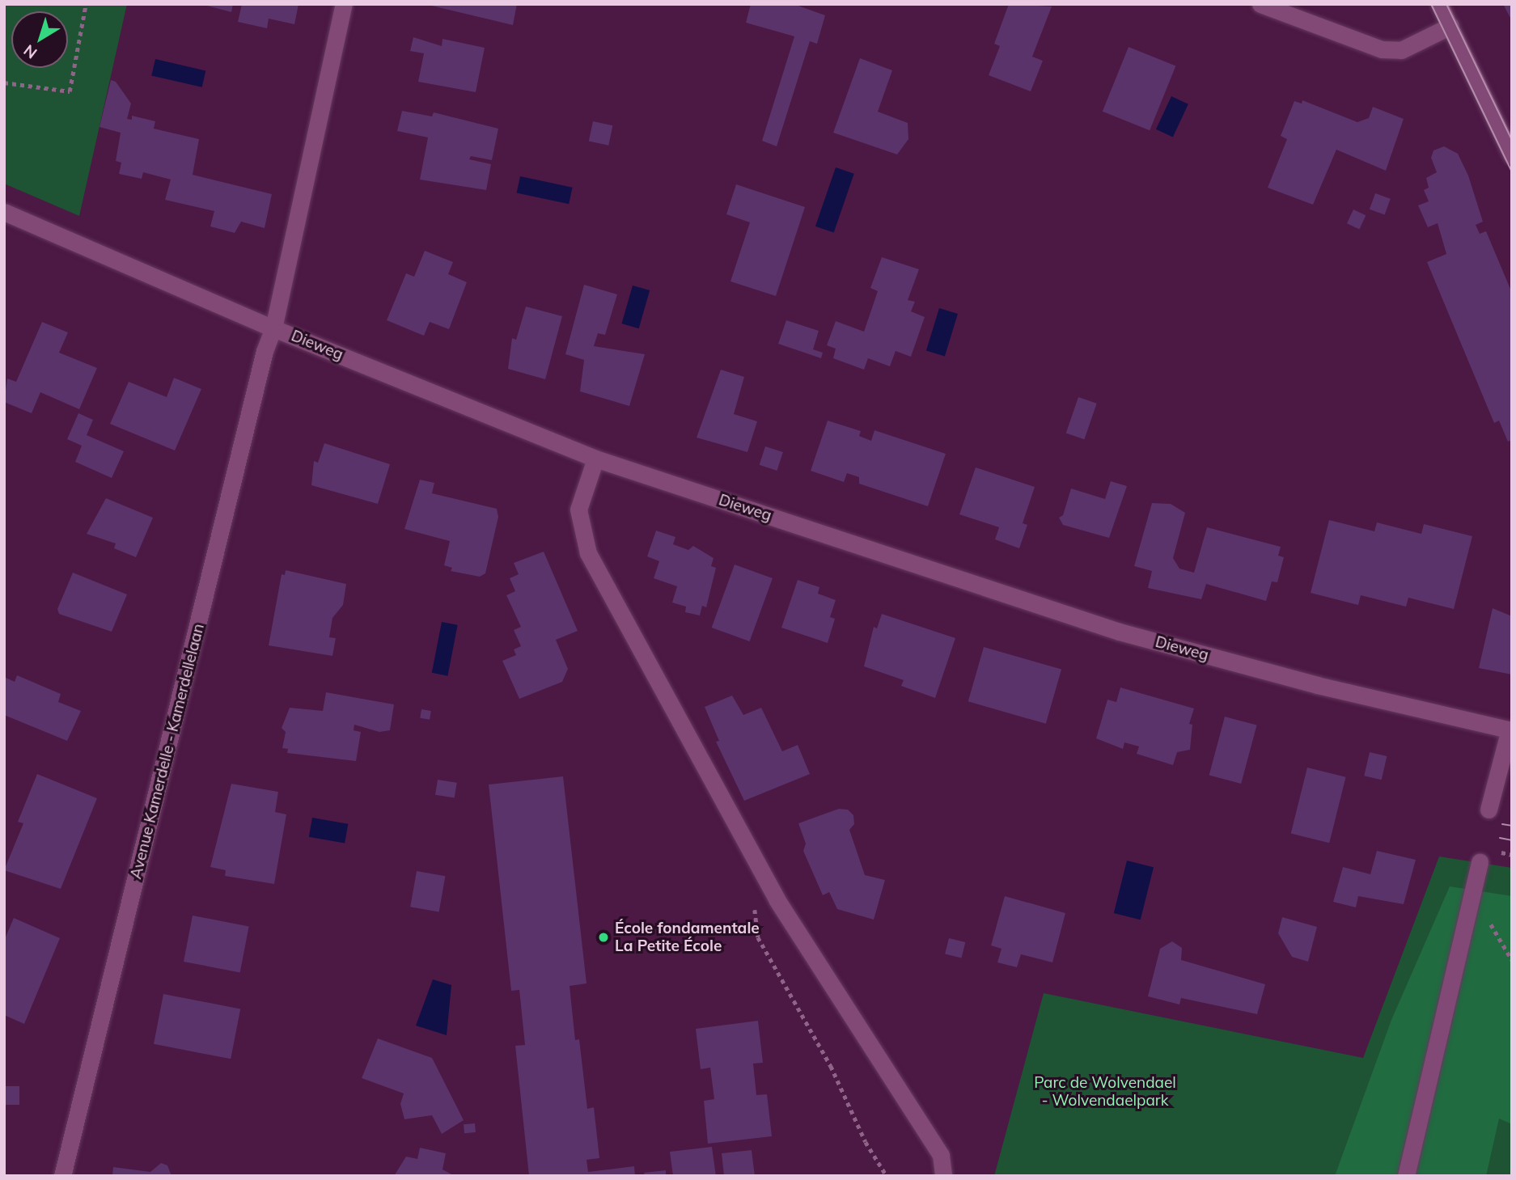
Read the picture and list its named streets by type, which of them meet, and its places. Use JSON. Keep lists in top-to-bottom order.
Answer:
{
  "streets": {
    "street": ["Dieweg", "Avenue Kamerdelle - Kamerdellelaan"]
  },
  "crossings": [
    ["Dieweg", "Avenue Kamerdelle - Kamerdellelaan"]
  ],
  "parks": ["Parc de Wolvendael - Wolvendaelpark"],
  "places": ["École fondamentale La Petite École"],
  "north": "bottom left"
}
